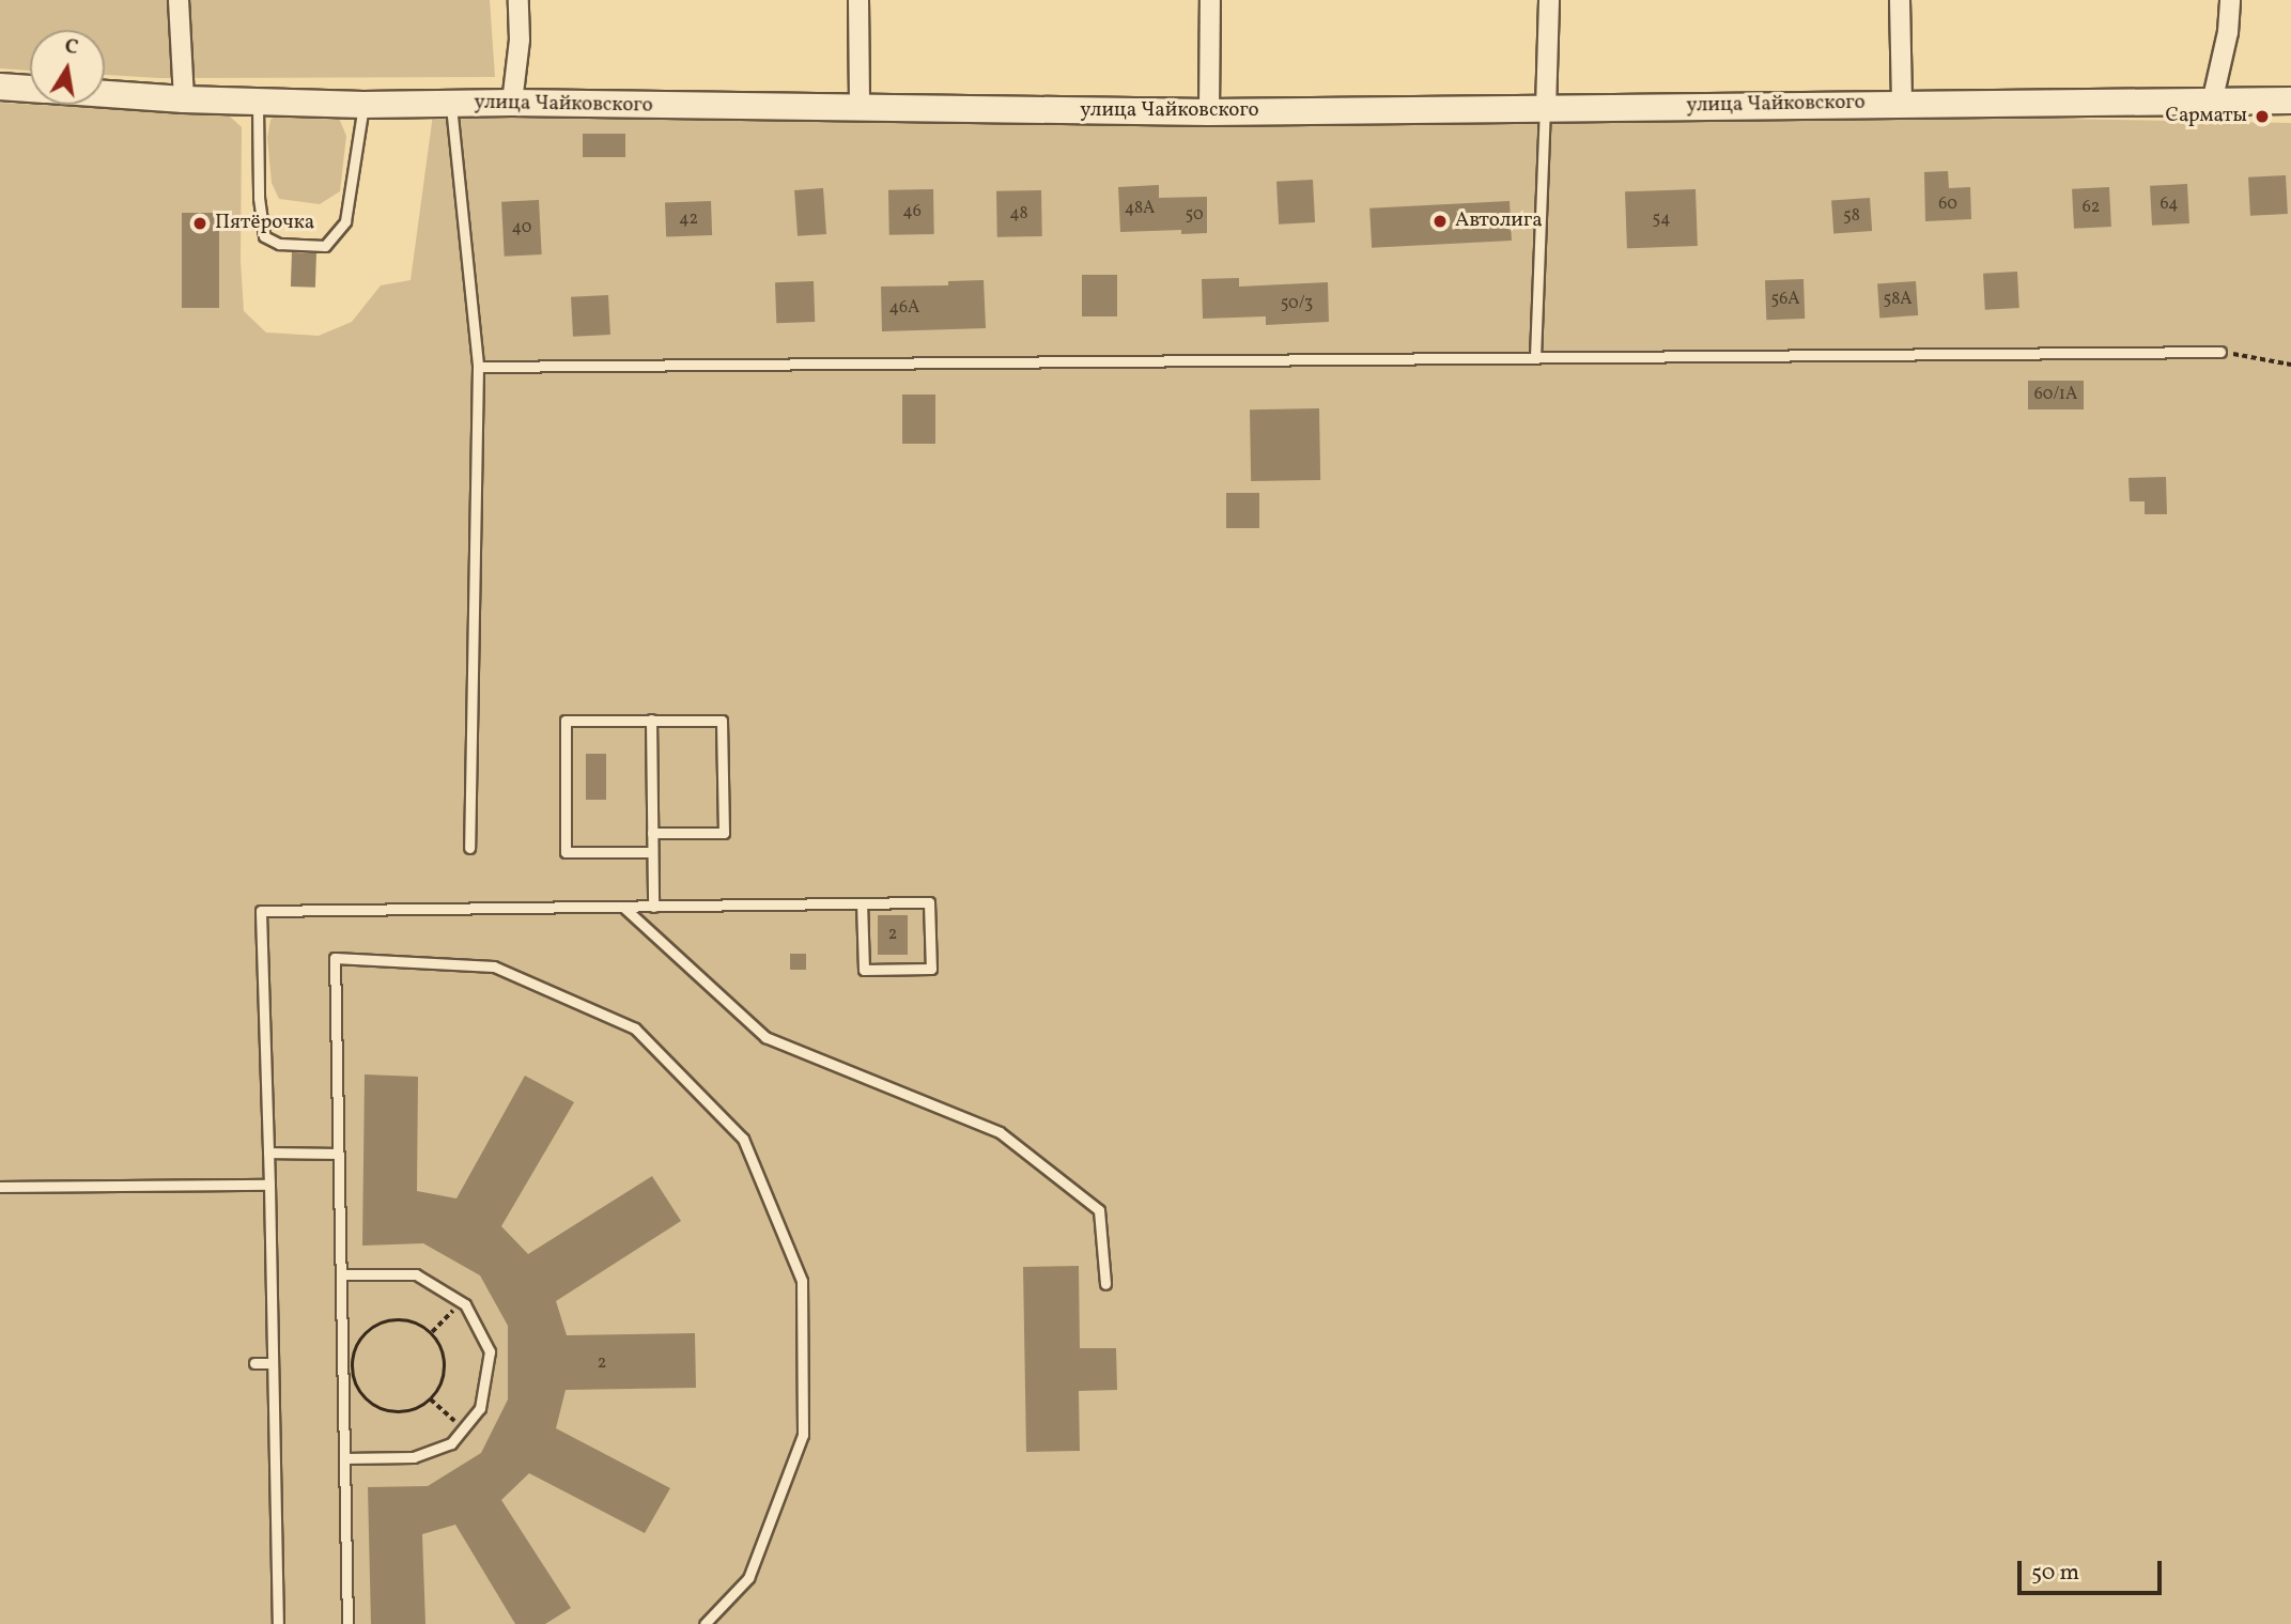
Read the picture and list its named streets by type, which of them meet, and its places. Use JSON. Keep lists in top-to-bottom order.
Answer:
{
  "streets": {
    "street": ["улица Чайковского"]
  },
  "places": ["Сарматы", "Автолига", "Пятёрочка"],
  "house_numbers": [
    "60",
    "64",
    "62",
    "48А",
    "46",
    "48",
    "50",
    "58",
    "42",
    "54",
    "40",
    "56А",
    "58А",
    "50/3",
    "46А",
    "60/1А",
    "2",
    "2"
  ],
  "scale_bar": "50 m",
  "north": "top"
}
